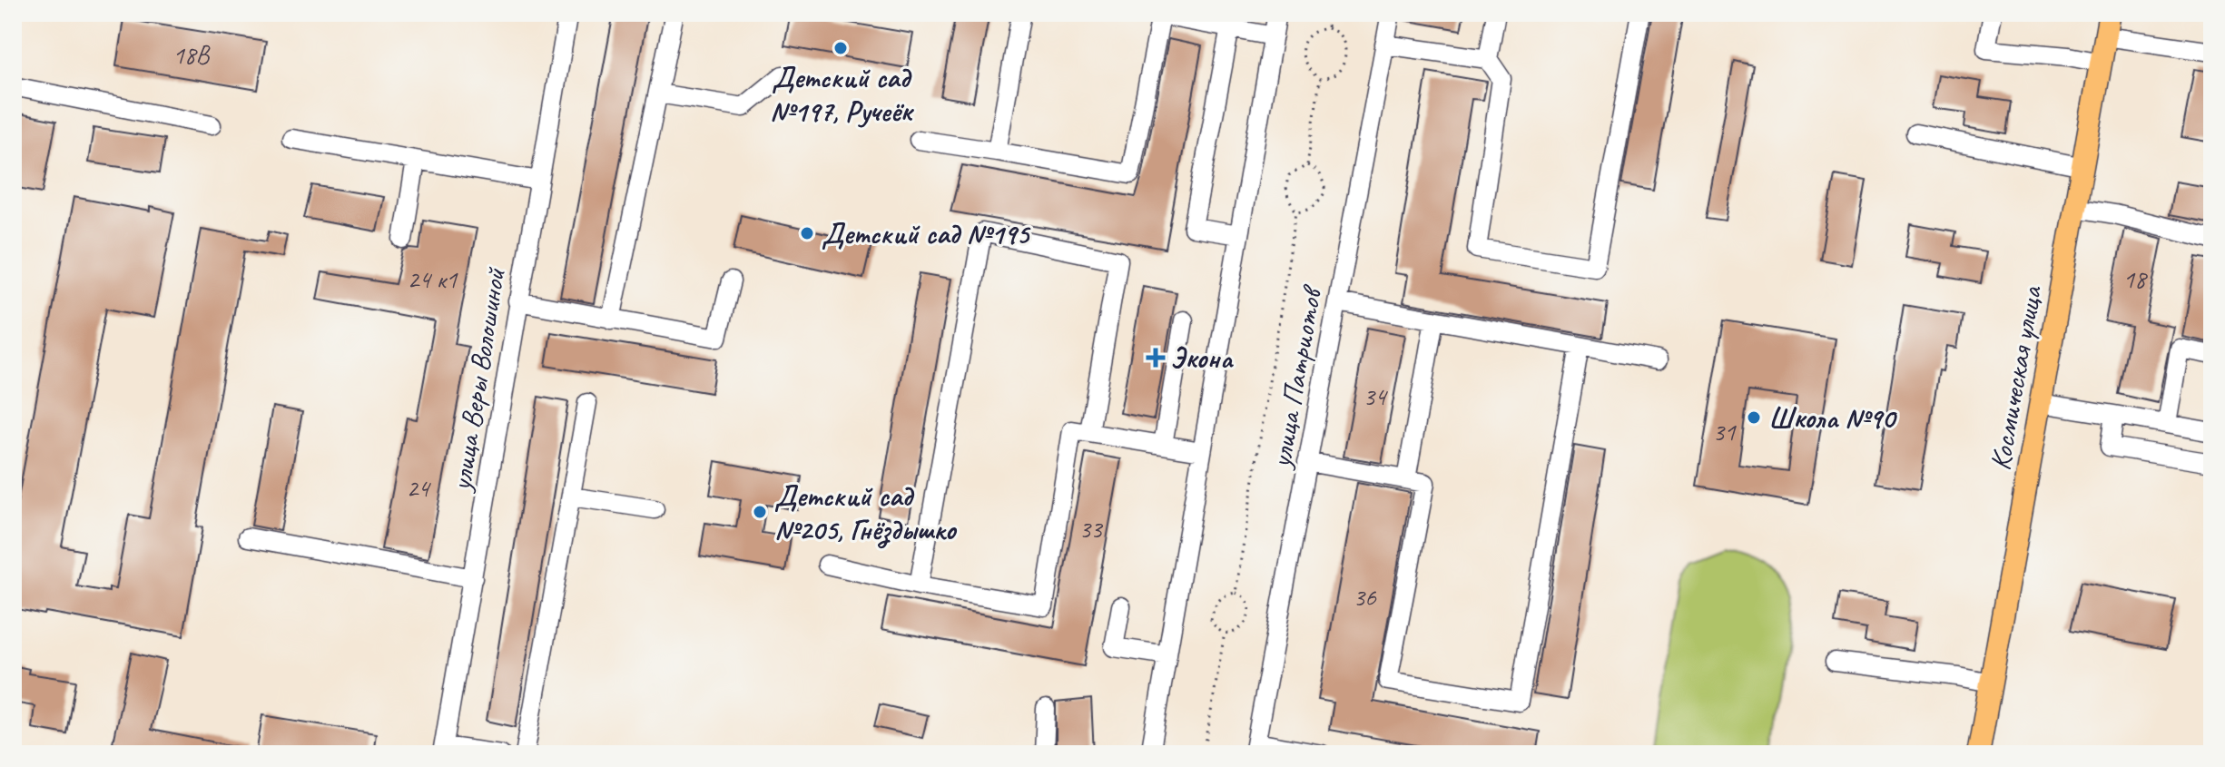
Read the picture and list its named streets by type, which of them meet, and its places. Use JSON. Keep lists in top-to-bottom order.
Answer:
{
  "streets": {
    "main road": ["Космическая улица"],
    "street": ["улица Патриотов", "улица Веры Волошиной"]
  },
  "places": {
    "other": [
      "Детский сад №197, Ручеёк",
      "Детский сад №195",
      "Школа №90",
      "Детский сад №205, Гнёздышко"
    ],
    "health": ["Экона"]
  },
  "house_numbers": [
    "18В",
    "24 к1",
    "18",
    "34",
    "31",
    "24",
    "33",
    "36"
  ]
}
